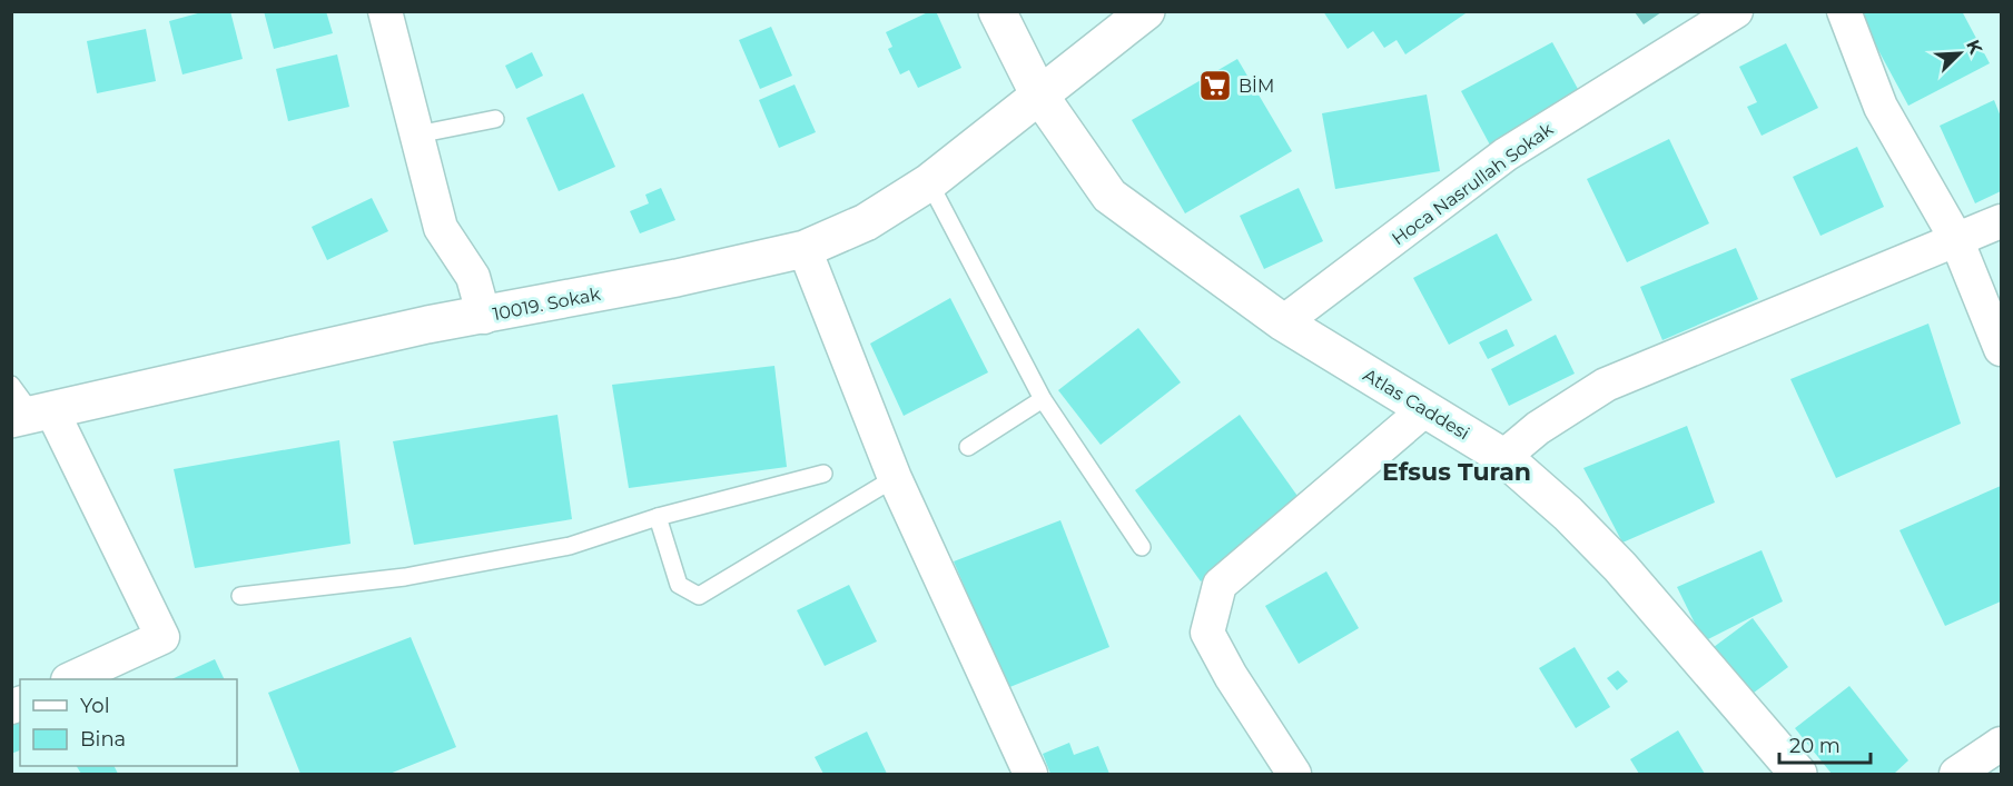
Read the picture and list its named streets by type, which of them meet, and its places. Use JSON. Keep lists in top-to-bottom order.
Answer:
{
  "streets": {
    "street": ["Hoca Nasrullah Sokak", "10019. Sokak", "Atlas Caddesi"]
  },
  "crossings": [
    ["Hoca Nasrullah Sokak", "Atlas Caddesi"],
    ["10019. Sokak", "Atlas Caddesi"]
  ],
  "districts": ["Efsus Turan"],
  "places": {
    "supermarket": ["BİM"]
  },
  "legend": ["Yol", "Bina"],
  "scale_bar": "20 m",
  "north": "top right"
}
